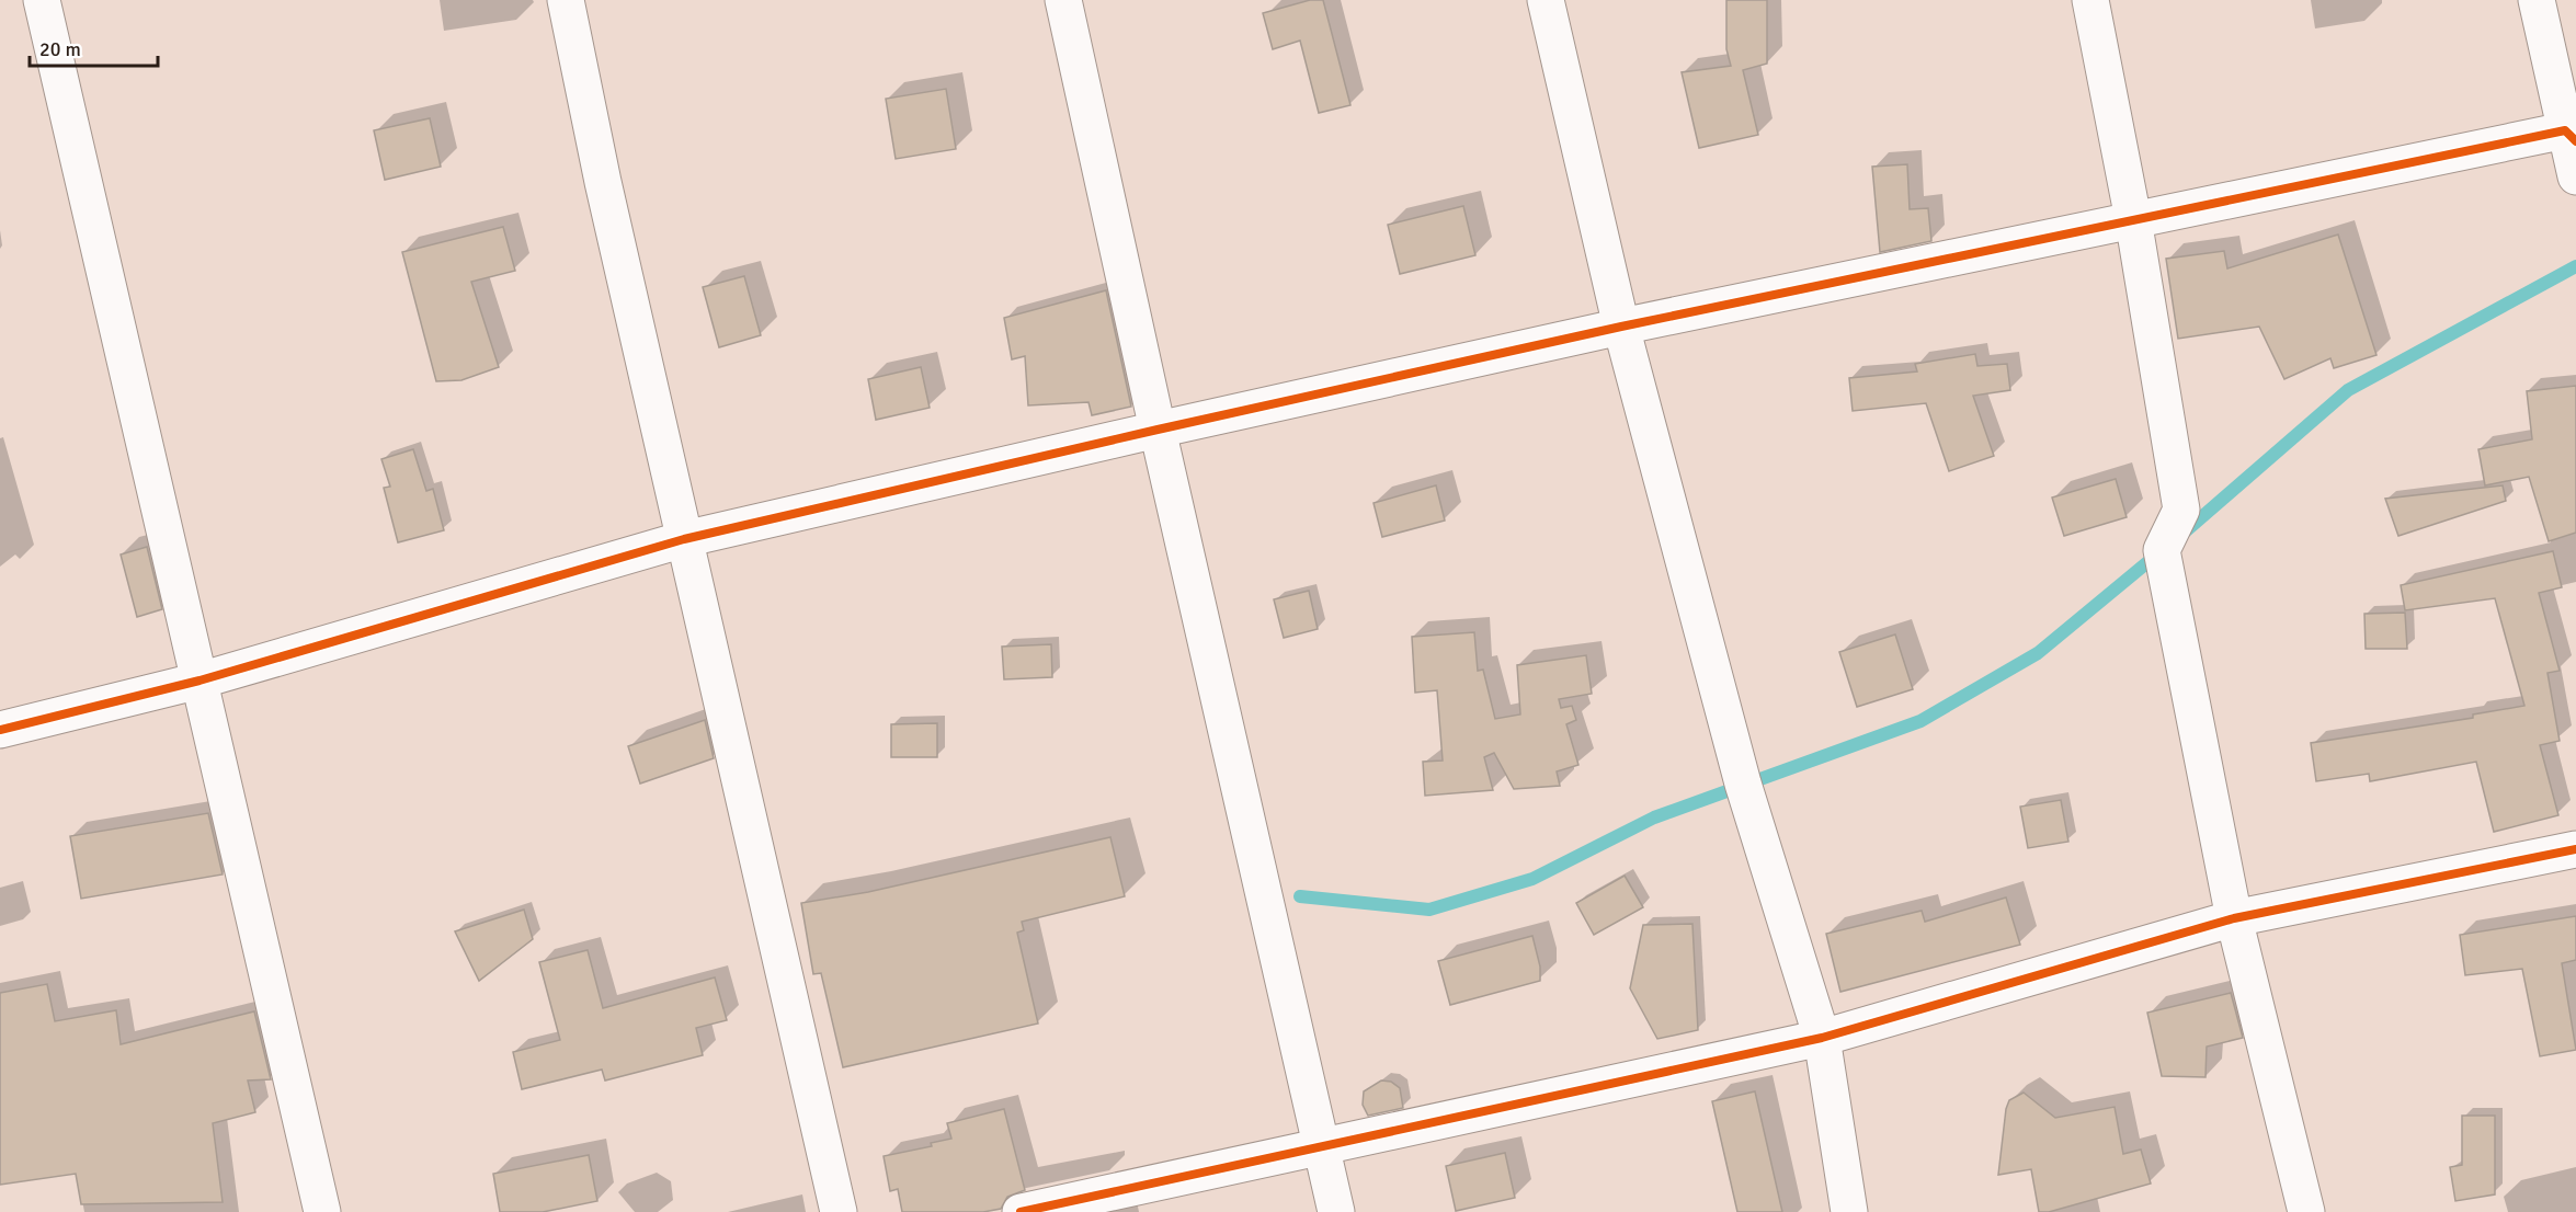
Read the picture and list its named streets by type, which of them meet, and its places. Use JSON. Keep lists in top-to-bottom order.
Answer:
{
  "scale_bar": "20 m"
}
